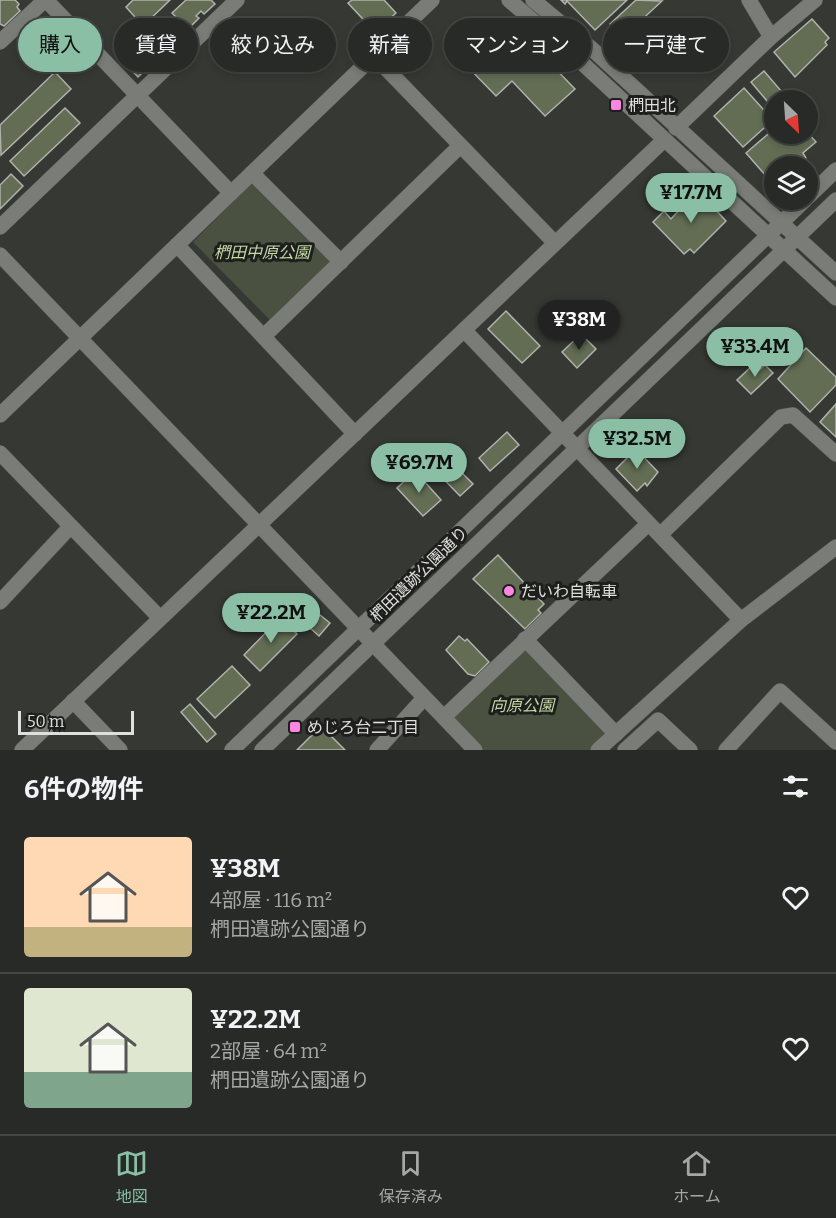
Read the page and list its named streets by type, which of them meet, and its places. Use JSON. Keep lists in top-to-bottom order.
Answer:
{
  "streets": {
    "street": ["椚田遺跡公園通り"]
  },
  "parks": ["椚田中原公園", "向原公園"],
  "places": {
    "transit": ["椚田北", "めじろ台二丁目"],
    "other": ["だいわ自転車"]
  },
  "scale_bar": "50 m",
  "north": "bottom right",
  "page": {
    "chip": [
      "購入",
      "賃貸",
      "絞り込み",
      "新着",
      "マンション",
      "一戸建て"
    ],
    "price": [
      "¥17.7M",
      "¥38M",
      "¥33.4M",
      "¥32.5M",
      "¥69.7M",
      "¥22.2M"
    ],
    "scale": "50 m",
    "heading": "6件の物件",
    "list": [
      {
        "name": "¥38M",
        "note": "4部屋 · 116 m² · 椚田遺跡公園通り"
      },
      {
        "name": "¥22.2M",
        "note": "2部屋 · 64 m² · 椚田遺跡公園通り"
      }
    ],
    "tabs": ["地図", "保存済み", "ホーム"]
  }
}
